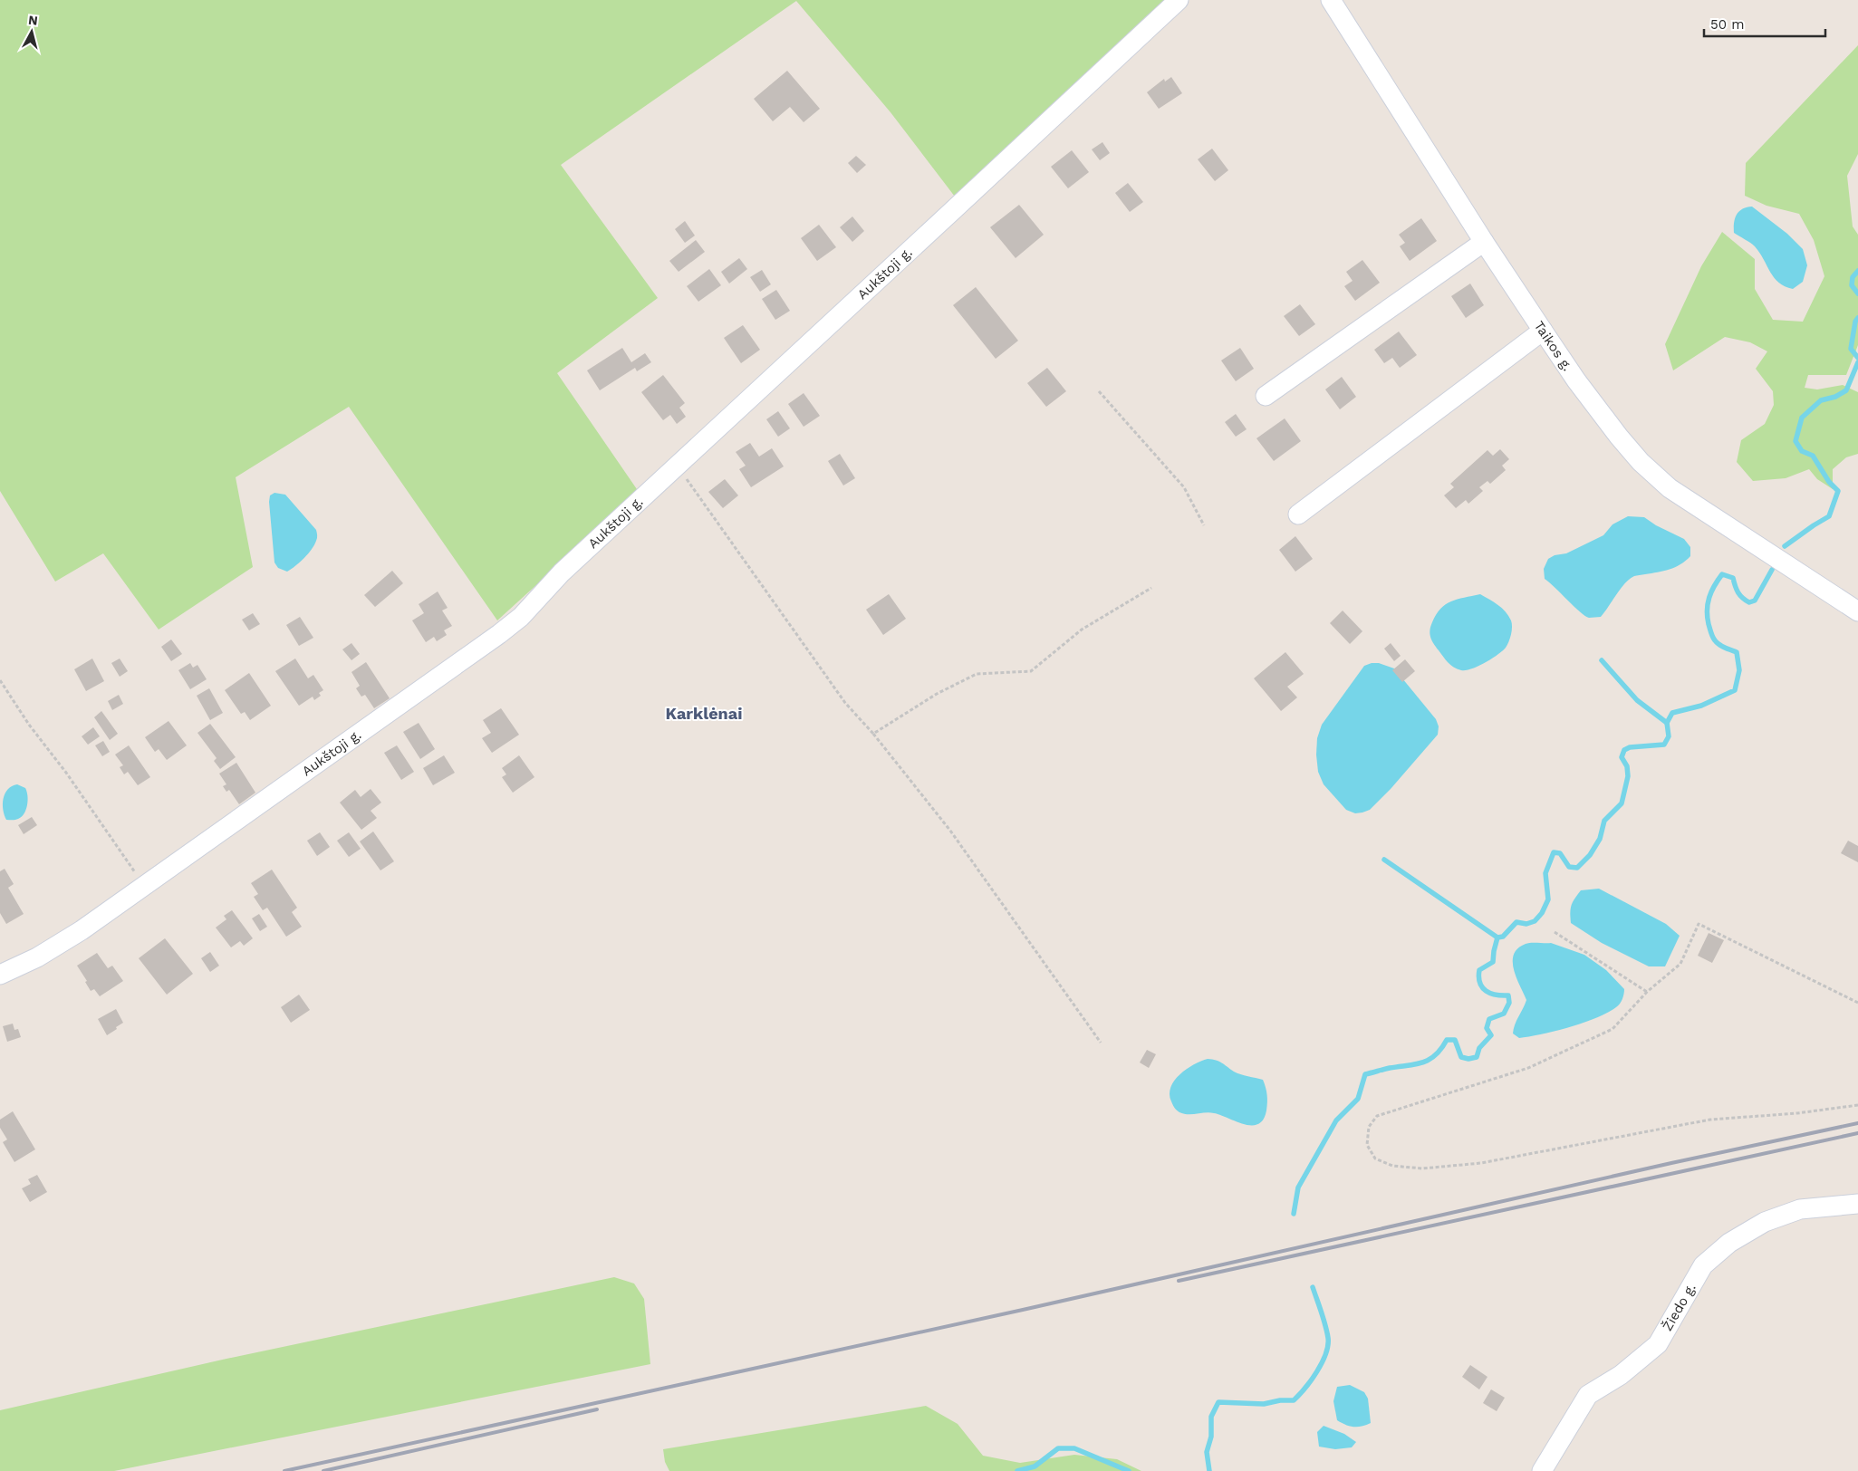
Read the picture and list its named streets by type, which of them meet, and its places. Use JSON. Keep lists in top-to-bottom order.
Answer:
{
  "streets": {
    "street": ["Aukštoji g.", "Taikos g.", "Žiedo g."]
  },
  "districts": ["Karklėnai"],
  "scale_bar": "50 m",
  "north": "top"
}
